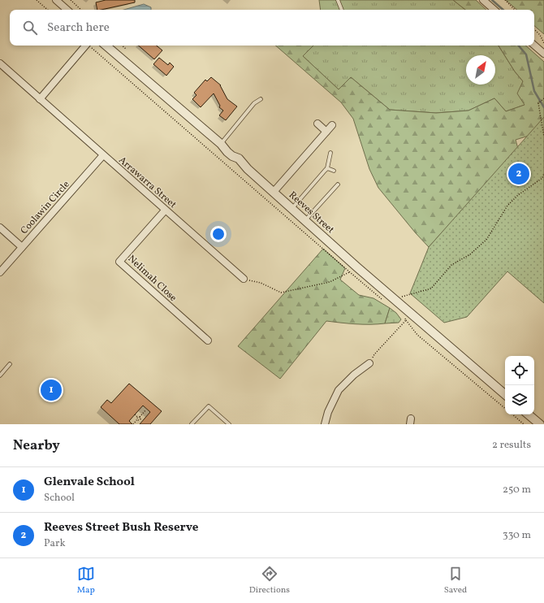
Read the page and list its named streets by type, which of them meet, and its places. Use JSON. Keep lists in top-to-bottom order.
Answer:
{
  "streets": {
    "street": [
      "Arrawarra Street",
      "Coolawin Circle",
      "Reeves Street",
      "Nelimah Close"
    ]
  },
  "crossings": [
    ["Arrawarra Street", "Coolawin Circle"],
    ["Arrawarra Street", "Nelimah Close"]
  ],
  "north": "top right",
  "page": {
    "search": "Search here",
    "pins": ["2", "1"],
    "heading": ["Nearby", "2 results"],
    "list": [
      {
        "mark": "1",
        "name": "Glenvale School",
        "note": "School",
        "value": "250 m"
      },
      {
        "mark": "2",
        "name": "Reeves Street Bush Reserve",
        "note": "Park",
        "value": "330 m"
      }
    ],
    "nav": ["Map", "Directions", "Saved"]
  }
}
